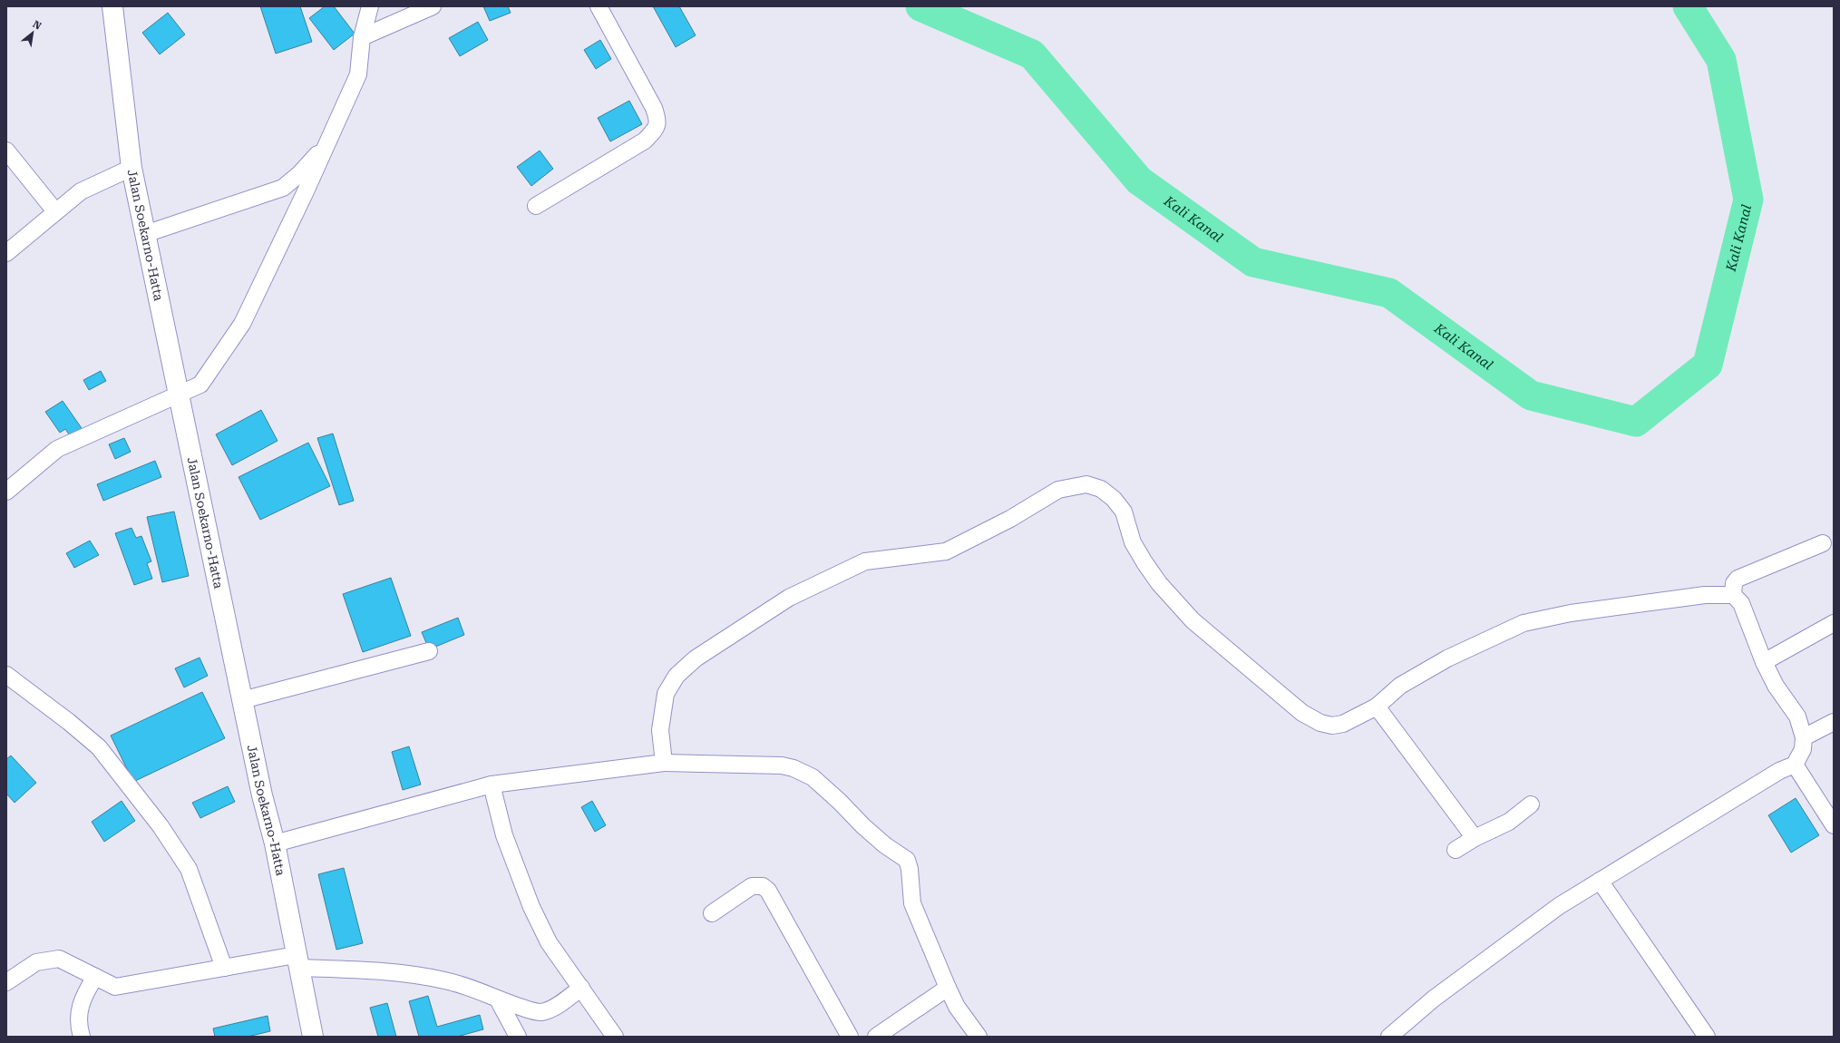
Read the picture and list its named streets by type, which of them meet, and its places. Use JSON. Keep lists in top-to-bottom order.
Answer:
{
  "streets": {
    "highway": ["Jalan Soekarno-Hatta"]
  },
  "water": ["Kali Kanal"],
  "north": "top right"
}
